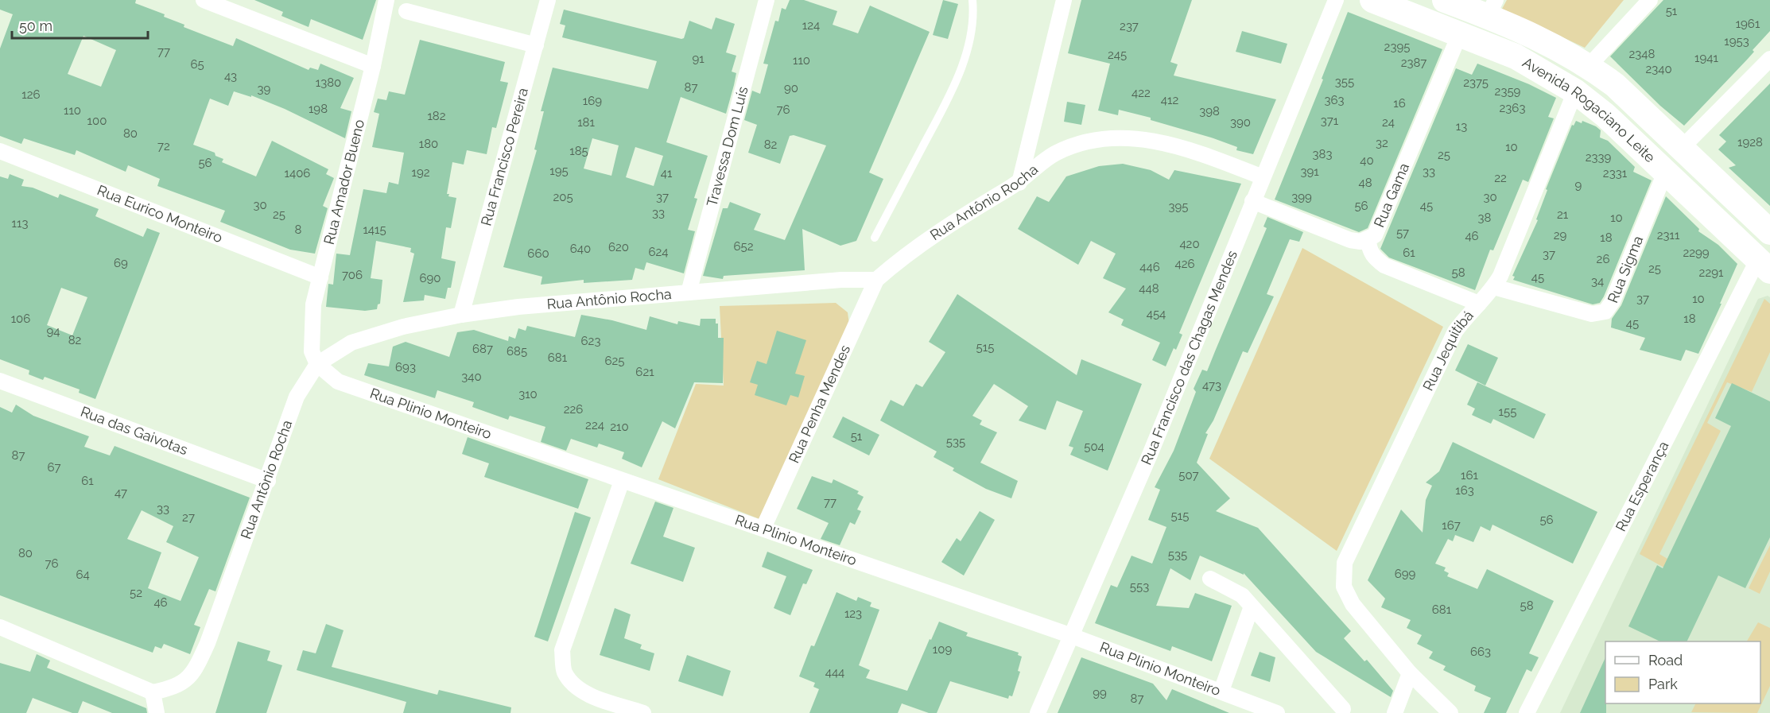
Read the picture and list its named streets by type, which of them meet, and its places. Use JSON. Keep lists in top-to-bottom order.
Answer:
{
  "streets": {
    "main road": ["Avenida Rogaciano Leite"],
    "street": [
      "Travessa Dom Luís",
      "Rua Francisco Pereira",
      "Rua Amador Bueno",
      "Rua Gama",
      "Rua Antônio Rocha",
      "Rua Eurico Monteiro",
      "Rua Sigma",
      "Rua Jequitibá",
      "Rua Francisco das Chagas Mendes",
      "Rua Penha Mendes",
      "Rua Plinio Monteiro",
      "Rua das Gaivotas",
      "Rua Esperança"
    ]
  },
  "crossings": [
    ["Avenida Rogaciano Leite", "Rua Gama"],
    ["Avenida Rogaciano Leite", "Rua Sigma"],
    ["Avenida Rogaciano Leite", "Rua Jequitibá"],
    ["Avenida Rogaciano Leite", "Rua Esperança"],
    ["Travessa Dom Luís", "Rua Antônio Rocha"],
    ["Rua Francisco Pereira", "Rua Antônio Rocha"],
    ["Rua Amador Bueno", "Rua Antônio Rocha"],
    ["Rua Amador Bueno", "Rua Eurico Monteiro"],
    ["Rua Amador Bueno", "Rua Plinio Monteiro"],
    ["Rua Gama", "Rua Francisco das Chagas Mendes"],
    ["Rua Antônio Rocha", "Rua Francisco das Chagas Mendes"],
    ["Rua Antônio Rocha", "Rua Penha Mendes"],
    ["Rua Antônio Rocha", "Rua Plinio Monteiro"],
    ["Rua Antônio Rocha", "Rua das Gaivotas"],
    ["Rua Sigma", "Rua Jequitibá"],
    ["Rua Francisco das Chagas Mendes", "Rua Plinio Monteiro"],
    ["Rua Penha Mendes", "Rua Plinio Monteiro"]
  ],
  "house_numbers": [
    "51",
    "1961",
    "124",
    "237",
    "1953",
    "2395",
    "77",
    "2348",
    "245",
    "1941",
    "91",
    "110",
    "2387",
    "65",
    "2340",
    "43",
    "355",
    "1380",
    "2375",
    "87",
    "90",
    "39",
    "2359",
    "422",
    "126",
    "412",
    "363",
    "169",
    "16",
    "2363",
    "198",
    "76",
    "110",
    "398",
    "182",
    "100",
    "371",
    "181",
    "390",
    "24",
    "13",
    "80",
    "1928",
    "32",
    "180",
    "82",
    "72",
    "10",
    "185",
    "383",
    "25",
    "2339",
    "40",
    "56",
    "195",
    "391",
    "33",
    "192",
    "1406",
    "41",
    "2331",
    "22",
    "48",
    "9",
    "205",
    "37",
    "399",
    "30",
    "30",
    "56",
    "45",
    "395",
    "33",
    "25",
    "21",
    "38",
    "10",
    "113",
    "8",
    "1415",
    "57",
    "29",
    "2311",
    "46",
    "18",
    "420",
    "652",
    "620",
    "640",
    "624",
    "61",
    "2299",
    "660",
    "37",
    "26",
    "69",
    "426",
    "446",
    "25",
    "58",
    "2291",
    "706",
    "45",
    "690",
    "34",
    "448",
    "37",
    "10",
    "454",
    "106",
    "18",
    "45",
    "94",
    "82",
    "623",
    "515",
    "687",
    "685",
    "681",
    "625",
    "693",
    "621",
    "340",
    "473",
    "310",
    "226",
    "155",
    "224",
    "210",
    "51",
    "535",
    "504",
    "87",
    "67",
    "507",
    "161",
    "61",
    "163",
    "47",
    "77",
    "33",
    "515",
    "27",
    "56",
    "167",
    "80",
    "535",
    "76",
    "699",
    "64",
    "553",
    "52",
    "46",
    "58",
    "681",
    "123",
    "109",
    "663",
    "444",
    "99",
    "87"
  ],
  "legend": ["Road", "Park"],
  "scale_bar": "50 m"
}
